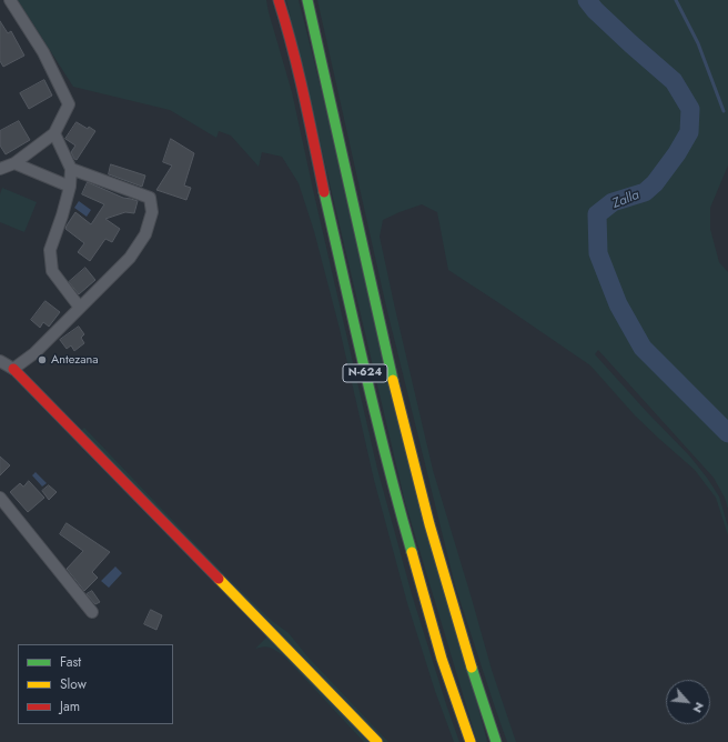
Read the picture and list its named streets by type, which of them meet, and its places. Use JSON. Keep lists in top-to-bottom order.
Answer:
{
  "streets": {
    "main road": ["N-624"]
  },
  "water": ["Zalla"],
  "places": ["Antezana"],
  "legend": ["Fast", "Slow", "Jam"],
  "north": "bottom right"
}
